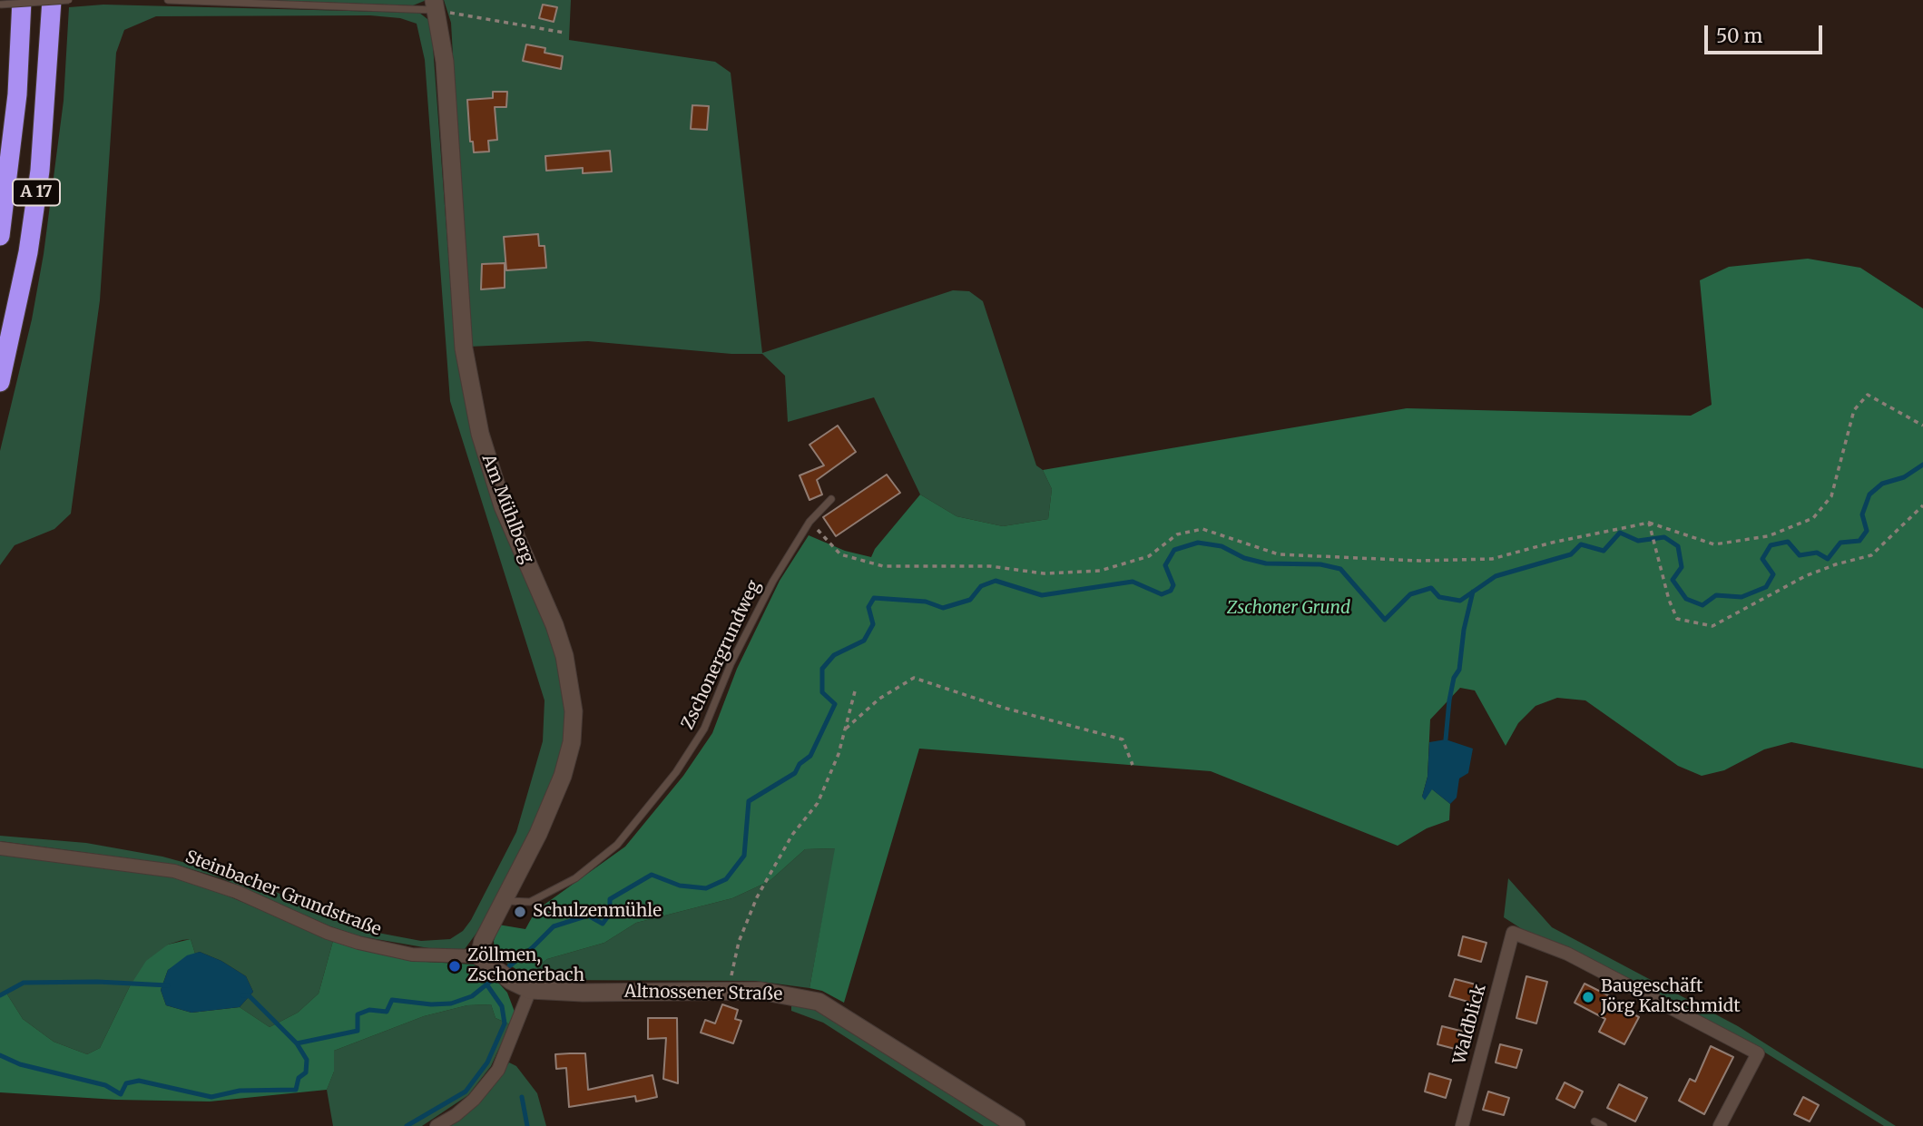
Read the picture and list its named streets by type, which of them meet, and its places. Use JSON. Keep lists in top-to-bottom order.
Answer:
{
  "streets": {
    "highway": ["A 17"],
    "street": [
      "Am Mühlberg",
      "Steinbacher Grundstraße",
      "Altnossener Straße",
      "Waldblick"
    ],
    "lane": ["Zschonergrundweg"]
  },
  "crossings": [
    ["Am Mühlberg", "Zschonergrundweg"],
    ["Am Mühlberg", "Steinbacher Grundstraße"],
    ["Am Mühlberg", "Altnossener Straße"],
    ["Steinbacher Grundstraße", "Altnossener Straße"]
  ],
  "parks": ["Zschoner Grund"],
  "places": ["Schulzenmühle", "Zöllmen, Zschonerbach", "Baugeschäft Jörg Kaltschmidt"],
  "scale_bar": "50 m"
}
